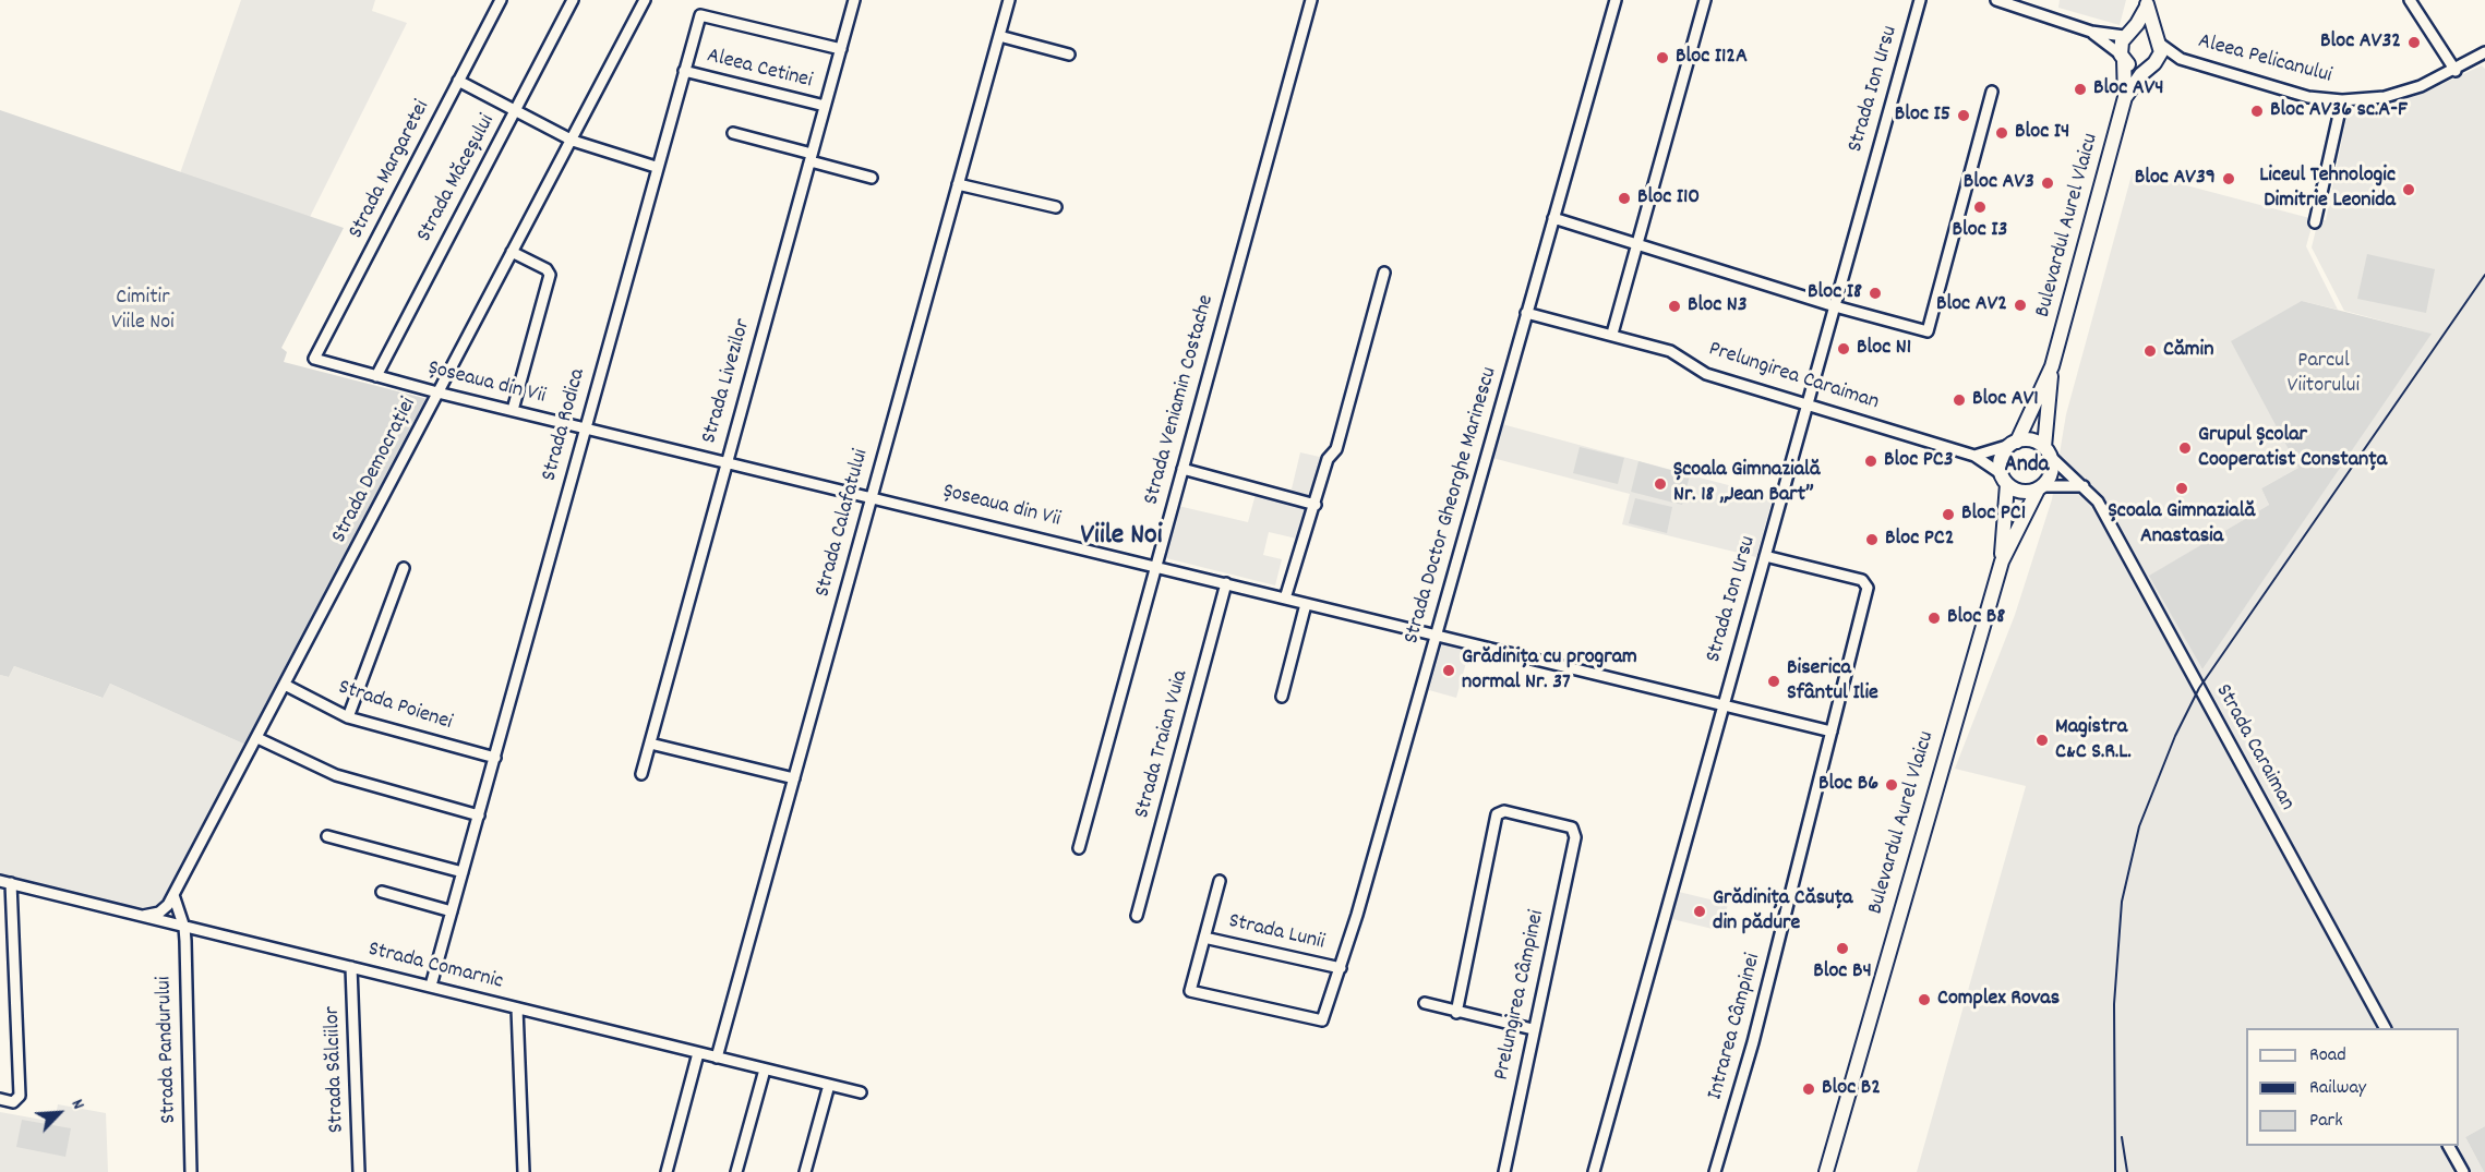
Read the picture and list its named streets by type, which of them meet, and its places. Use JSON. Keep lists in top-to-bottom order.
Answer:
{
  "streets": {
    "main road": ["Bulevardul Aurel Vlaicu"],
    "street": [
      "Aleea Pelicanului",
      "Aleea Cetinei",
      "Strada Ion Ursu",
      "Strada Margaretei",
      "Strada Măceșului",
      "Prelungirea Caraiman",
      "Strada Livezilor",
      "Șoseaua din Vii",
      "Strada Veniamin Costache",
      "Strada Rodica",
      "Strada Democrației",
      "Strada Doctor Gheorghe Marinescu",
      "Strada Calafatului",
      "Strada Poienei",
      "Strada Traian Vuia",
      "Strada Caraiman",
      "Strada Lunii",
      "Strada Comarnic",
      "Prelungirea Câmpinei",
      "Intrarea Câmpinei",
      "Strada Pandurului",
      "Strada Sălciilor"
    ]
  },
  "crossings": [
    ["Aleea Pelicanului", "Bulevardul Aurel Vlaicu"],
    ["Aleea Cetinei", "Strada Livezilor"],
    ["Aleea Cetinei", "Strada Rodica"],
    ["Strada Ion Ursu", "Prelungirea Caraiman"],
    ["Strada Ion Ursu", "Șoseaua din Vii"],
    ["Strada Ion Ursu", "Intrarea Câmpinei"],
    ["Strada Margaretei", "Șoseaua din Vii"],
    ["Strada Măceșului", "Șoseaua din Vii"],
    ["Bulevardul Aurel Vlaicu", "Prelungirea Caraiman"],
    ["Bulevardul Aurel Vlaicu", "Strada Caraiman"],
    ["Prelungirea Caraiman", "Strada Doctor Gheorghe Marinescu"],
    ["Prelungirea Caraiman", "Strada Caraiman"],
    ["Strada Livezilor", "Șoseaua din Vii"],
    ["Strada Livezilor", "Strada Rodica"],
    ["Șoseaua din Vii", "Strada Veniamin Costache"],
    ["Șoseaua din Vii", "Strada Rodica"],
    ["Șoseaua din Vii", "Strada Democrației"],
    ["Șoseaua din Vii", "Strada Doctor Gheorghe Marinescu"],
    ["Șoseaua din Vii", "Strada Calafatului"],
    ["Șoseaua din Vii", "Strada Traian Vuia"],
    ["Șoseaua din Vii", "Intrarea Câmpinei"],
    ["Strada Rodica", "Strada Poienei"],
    ["Strada Rodica", "Strada Comarnic"],
    ["Strada Democrației", "Strada Poienei"],
    ["Strada Doctor Gheorghe Marinescu", "Strada Lunii"],
    ["Strada Calafatului", "Strada Comarnic"],
    ["Strada Comarnic", "Strada Pandurului"],
    ["Strada Comarnic", "Strada Sălciilor"]
  ],
  "districts": ["Anda", "Viile Noi"],
  "parks": ["Cimitir Viile Noi", "Parcul Viitorului"],
  "places": [
    "Bloc AV32",
    "Bloc I12A",
    "Bloc AV4",
    "Bloc AV36 sc.A-F",
    "Bloc I5",
    "Bloc I4",
    "Bloc AV39",
    "Bloc AV3",
    "Liceul Tehnologic Dimitrie Leonida",
    "Bloc I10",
    "Bloc I3",
    "Bloc I8",
    "Bloc AV2",
    "Bloc N3",
    "Bloc N1",
    "Cămin",
    "Bloc AV1",
    "Grupul Școlar Cooperatist Constanța",
    "Bloc PC3",
    "Școala Gimnazială Nr. 18 „Jean Bart”",
    "Școala Gimnazială Anastasia",
    "Bloc PC1",
    "Bloc PC2",
    "Bloc B8",
    "Grădinița cu program normal Nr. 37",
    "Biserica Sfântul Ilie",
    "Magistra C&C S.R.L.",
    "Bloc B6",
    "Grădinița Căsuța din pădure",
    "Bloc B4",
    "Complex Rovas",
    "Bloc B2"
  ],
  "legend": ["Road", "Railway", "Park"],
  "north": "top right"
}
